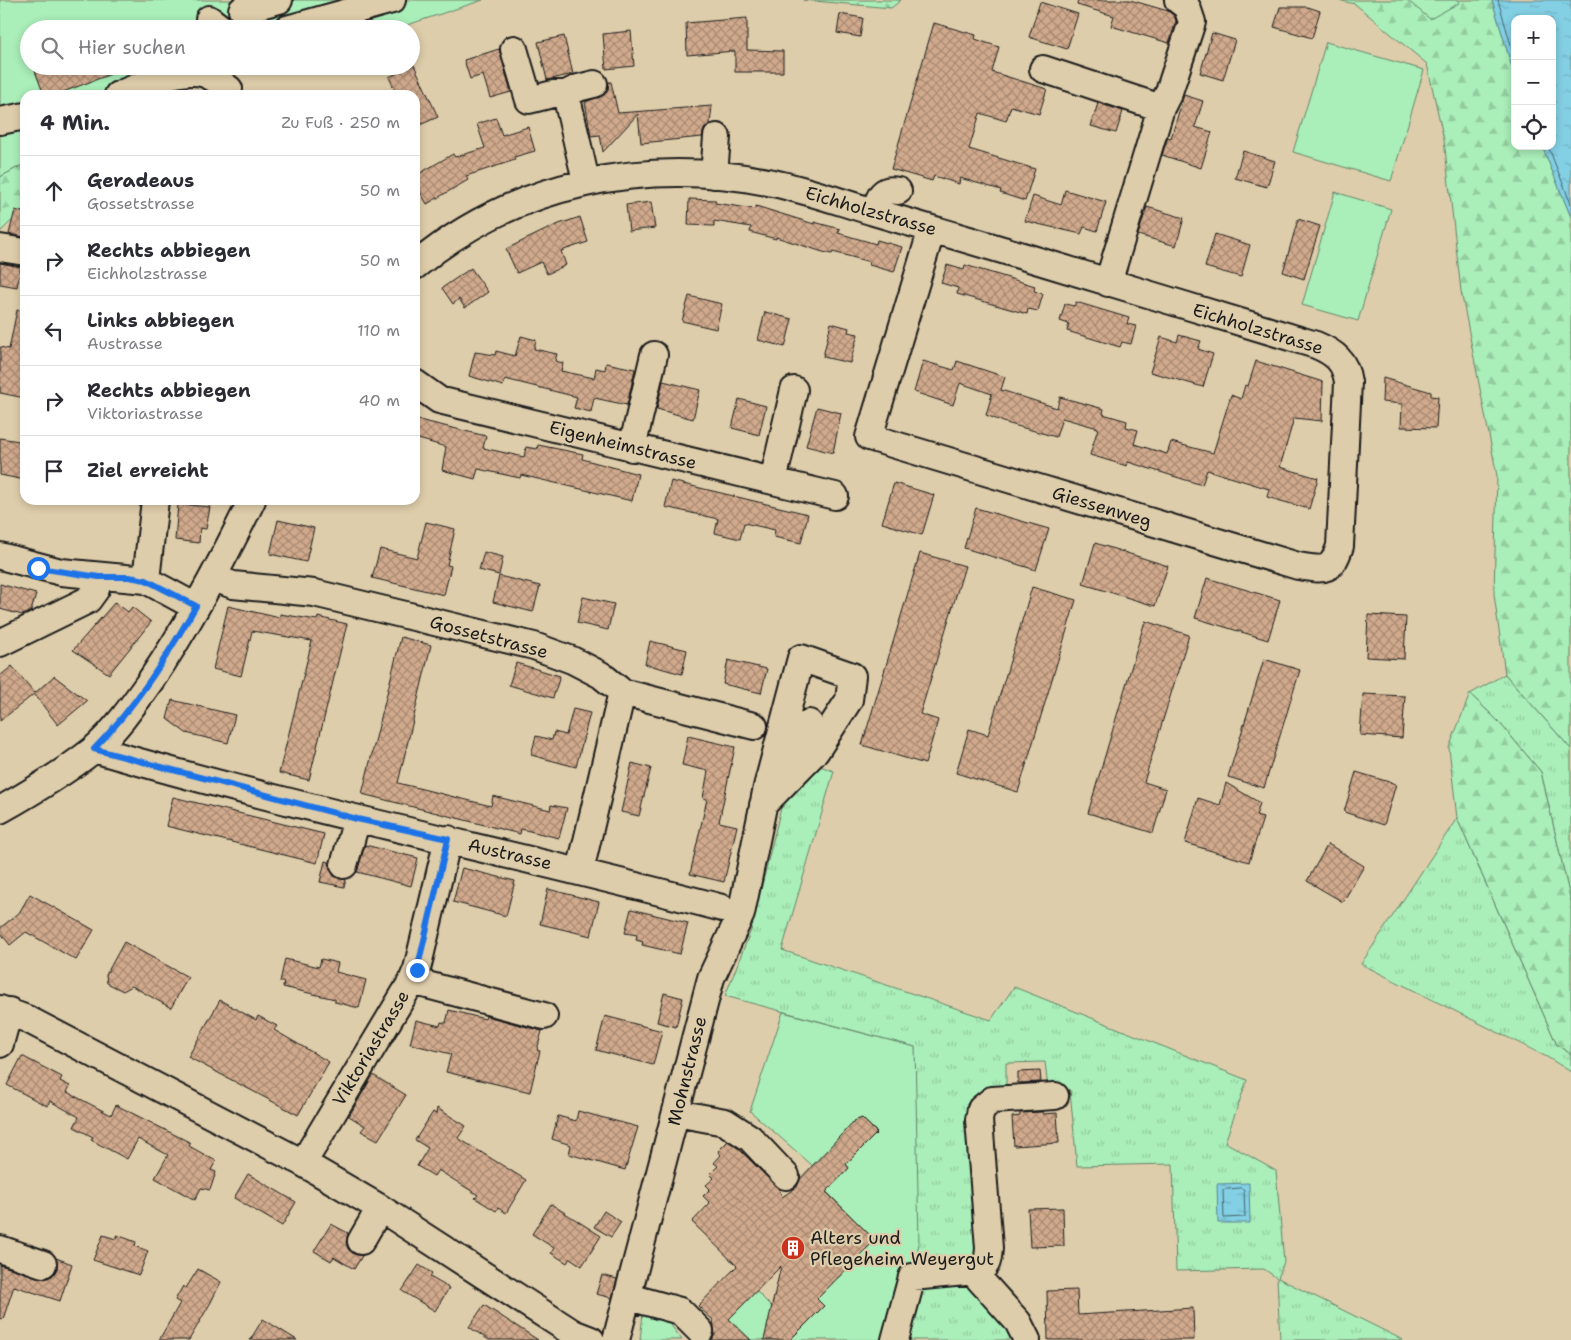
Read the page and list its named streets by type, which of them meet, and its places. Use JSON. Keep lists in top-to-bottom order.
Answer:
{
  "streets": {
    "street": [
      "Eichholzstrasse",
      "Eigenheimstrasse",
      "Giessenweg",
      "Gossetstrasse",
      "Austrasse",
      "Viktoriastrasse",
      "Mohnstrasse"
    ]
  },
  "crossings": [
    ["Eichholzstrasse", "Giessenweg"],
    ["Austrasse", "Viktoriastrasse"]
  ],
  "places": {
    "building": ["Alters und Pflegeheim Weyergut"]
  },
  "page": {
    "map_buttons": ["+", "−"],
    "search": "Hier suchen",
    "heading": ["4 Min.", "Zu Fuß · 250 m"],
    "list": [
      ["Geradeaus", "Gossetstrasse", "50 m"],
      ["Rechts abbiegen", "Eichholzstrasse", "50 m"],
      ["Links abbiegen", "Austrasse", "110 m"],
      ["Rechts abbiegen", "Viktoriastrasse", "40 m"],
      "Ziel erreicht"
    ]
  }
}
